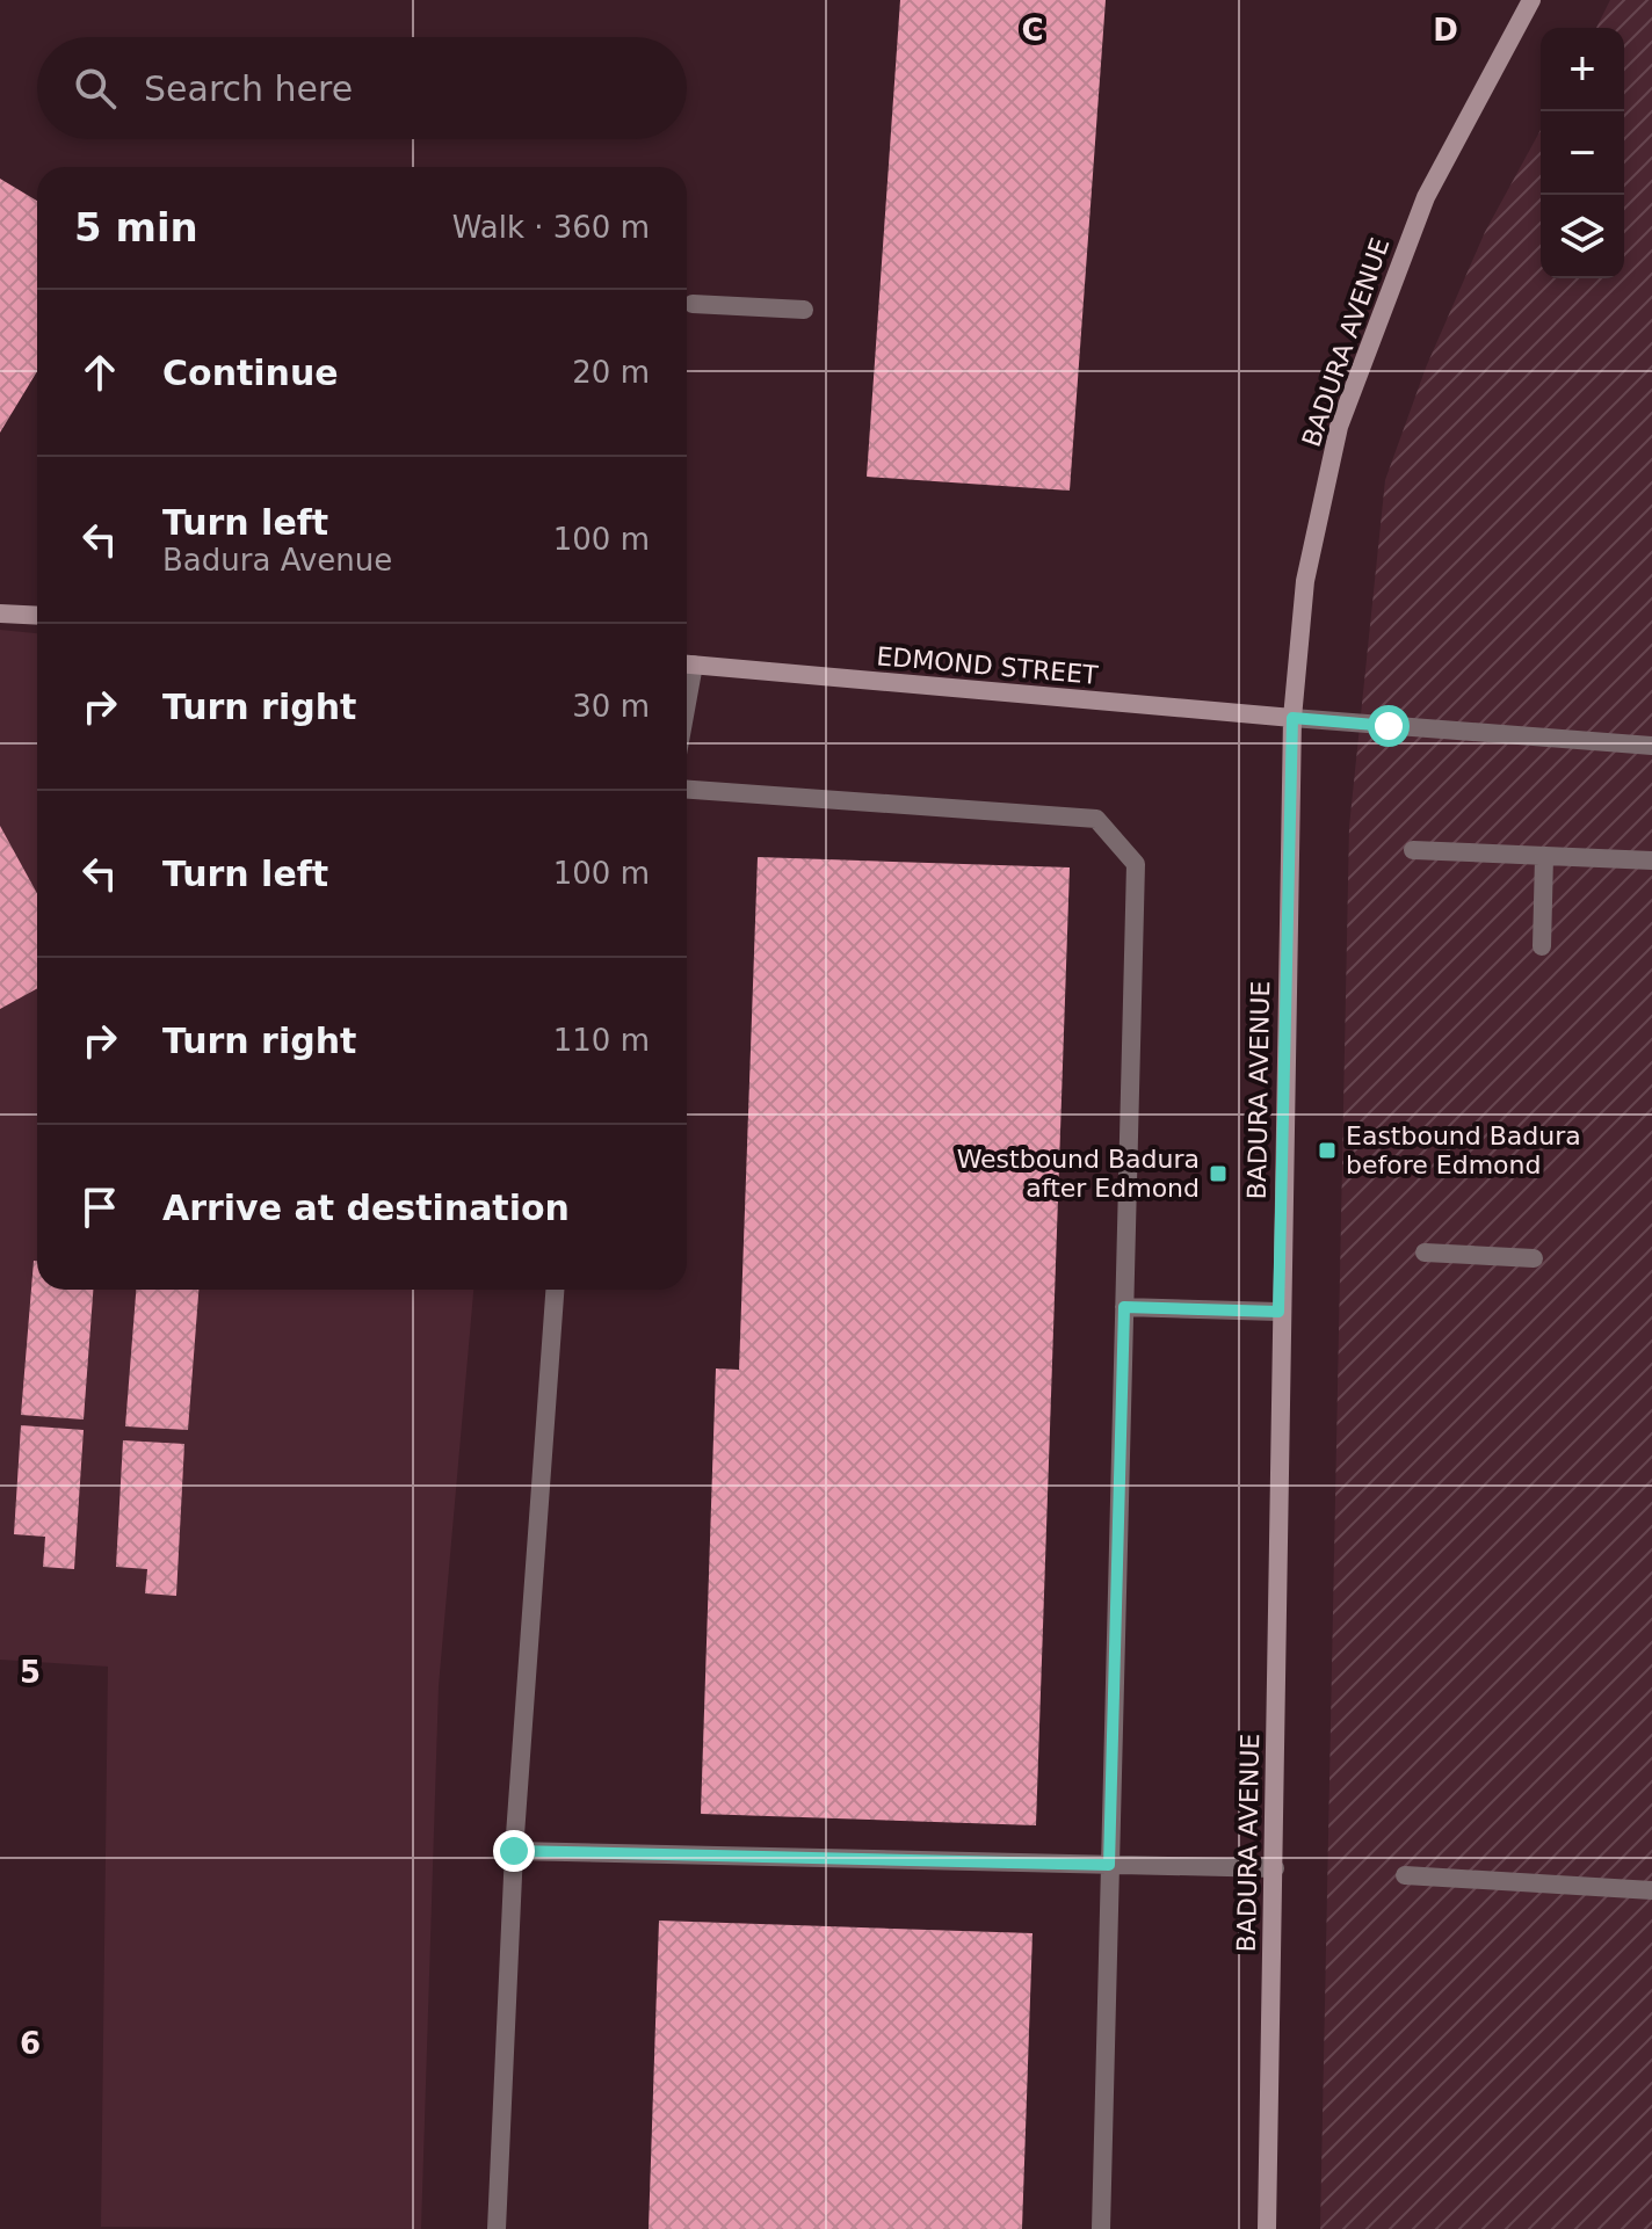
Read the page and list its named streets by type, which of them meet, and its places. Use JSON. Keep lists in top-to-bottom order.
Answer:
{
  "streets": {
    "main road": ["BADURA AVENUE", "EDMOND STREET"]
  },
  "crossings": [
    ["BADURA AVENUE", "EDMOND STREET"]
  ],
  "places": {
    "transit": ["Eastbound Badura before Edmond", "Westbound Badura after Edmond"]
  },
  "page": {
    "map_buttons": ["+", "−"],
    "search": "Search here",
    "heading": ["5 min", "Walk · 360 m"],
    "list": [
      ["Continue", "20 m"],
      ["Turn left", "Badura Avenue", "100 m"],
      ["Turn right", "30 m"],
      ["Turn left", "100 m"],
      ["Turn right", "110 m"],
      "Arrive at destination"
    ]
  },
  "grid": {
    "columns": ["C", "D"],
    "rows": ["5", "6"]
  }
}
